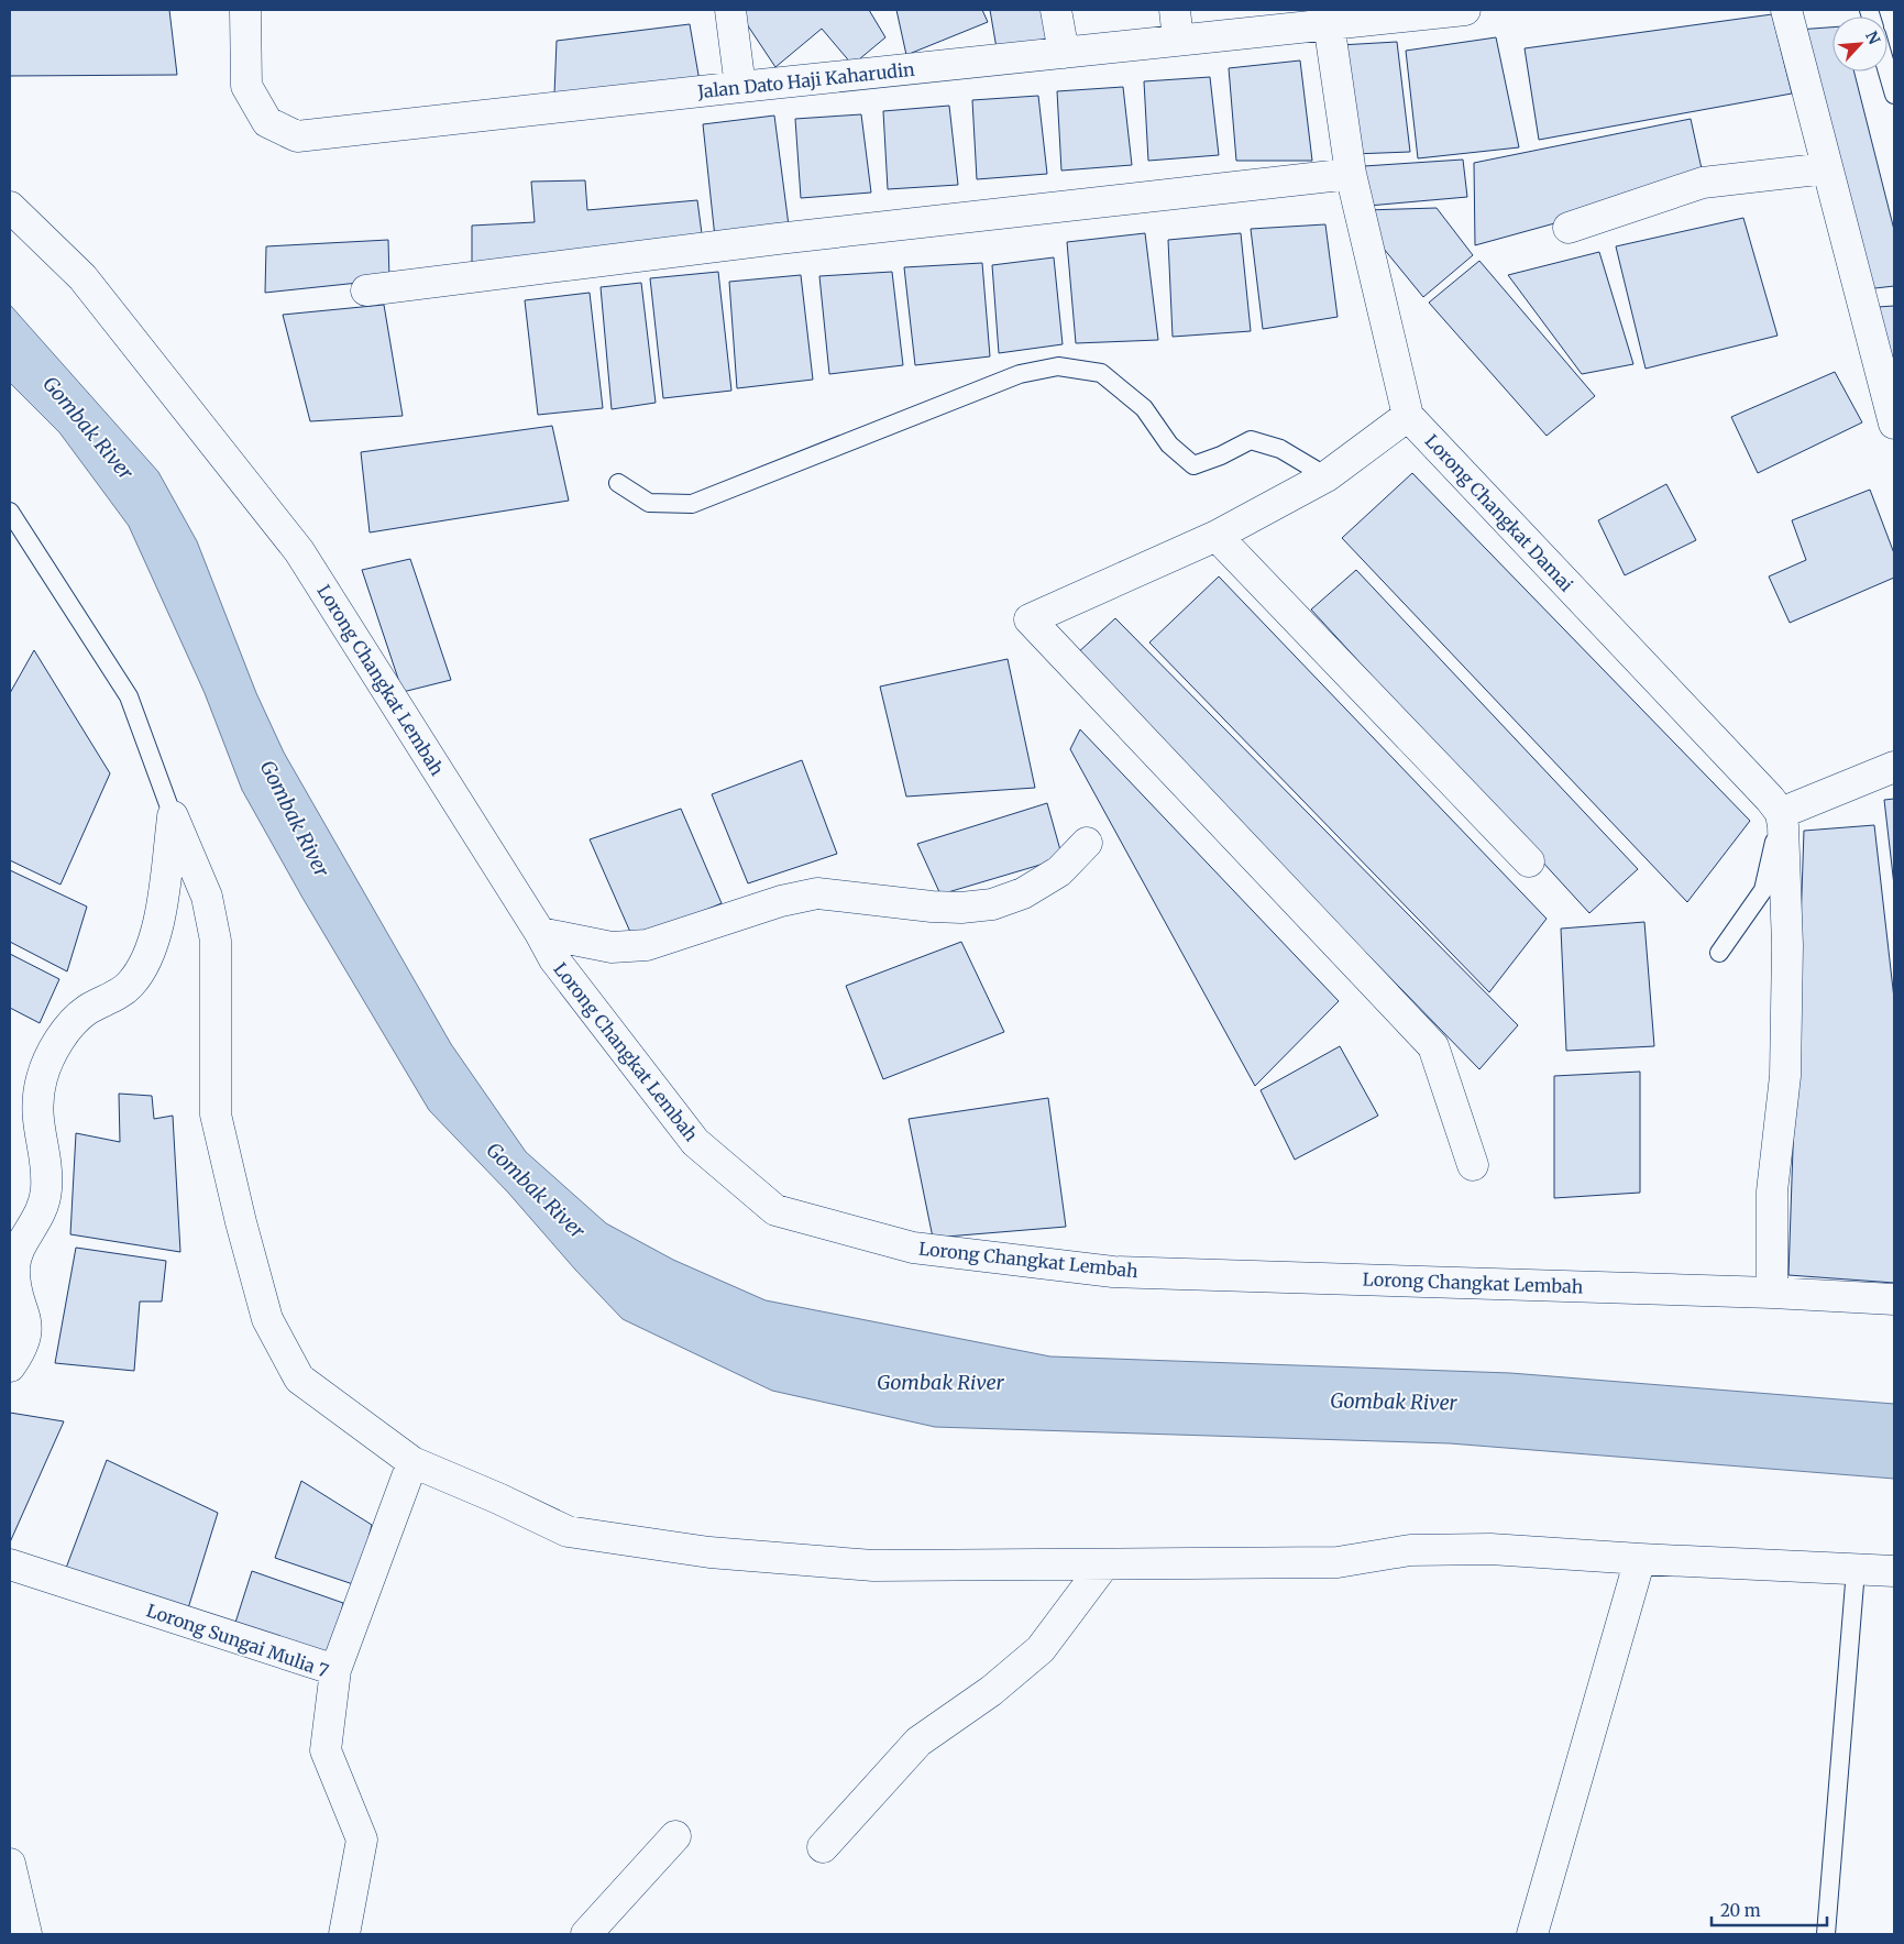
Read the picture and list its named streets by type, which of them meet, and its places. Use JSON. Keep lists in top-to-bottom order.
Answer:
{
  "streets": {
    "street": [
      "Jalan Dato Haji Kaharudin",
      "Lorong Changkat Damai",
      "Lorong Changkat Lembah",
      "Lorong Sungai Mulia 7"
    ]
  },
  "water": ["Gombak River"],
  "scale_bar": "20 m",
  "north": "top right"
}
